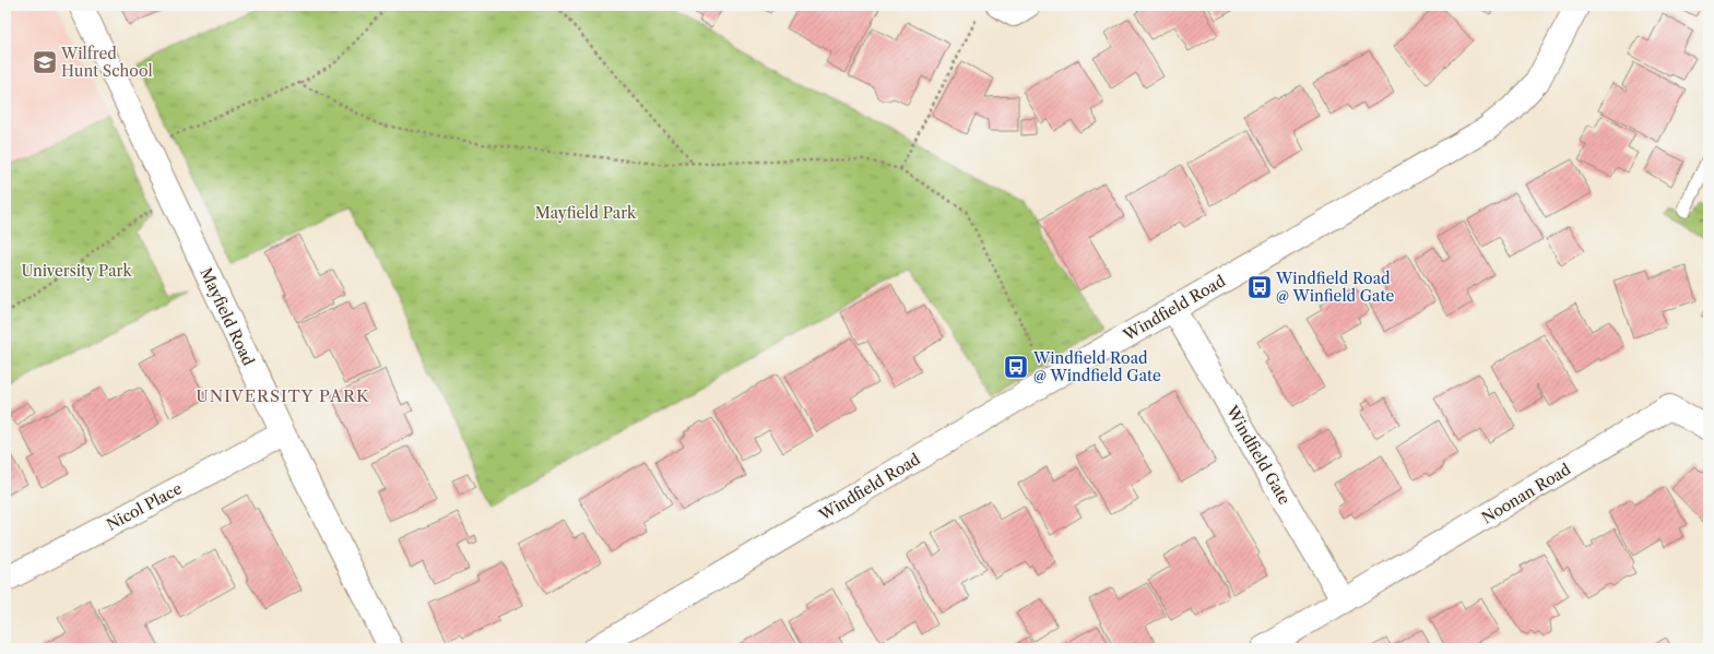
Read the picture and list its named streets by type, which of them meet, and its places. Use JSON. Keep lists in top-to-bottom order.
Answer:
{
  "streets": {
    "street": [
      "Windfield Road",
      "Mayfield Road",
      "Windfield Gate",
      "Noonan Road",
      "Nicol Place"
    ]
  },
  "crossings": [
    ["Windfield Road", "Windfield Gate"],
    ["Mayfield Road", "Nicol Place"],
    ["Windfield Gate", "Noonan Road"]
  ],
  "districts": ["UNIVERSITY PARK"],
  "parks": ["Mayfield Park", "University Park"],
  "places": {
    "school or university": ["Wilfred Hunt School"],
    "bus stop": ["Windfield Road @ Winfield Gate", "Windfield Road @ Windfield Gate"]
  }
}
